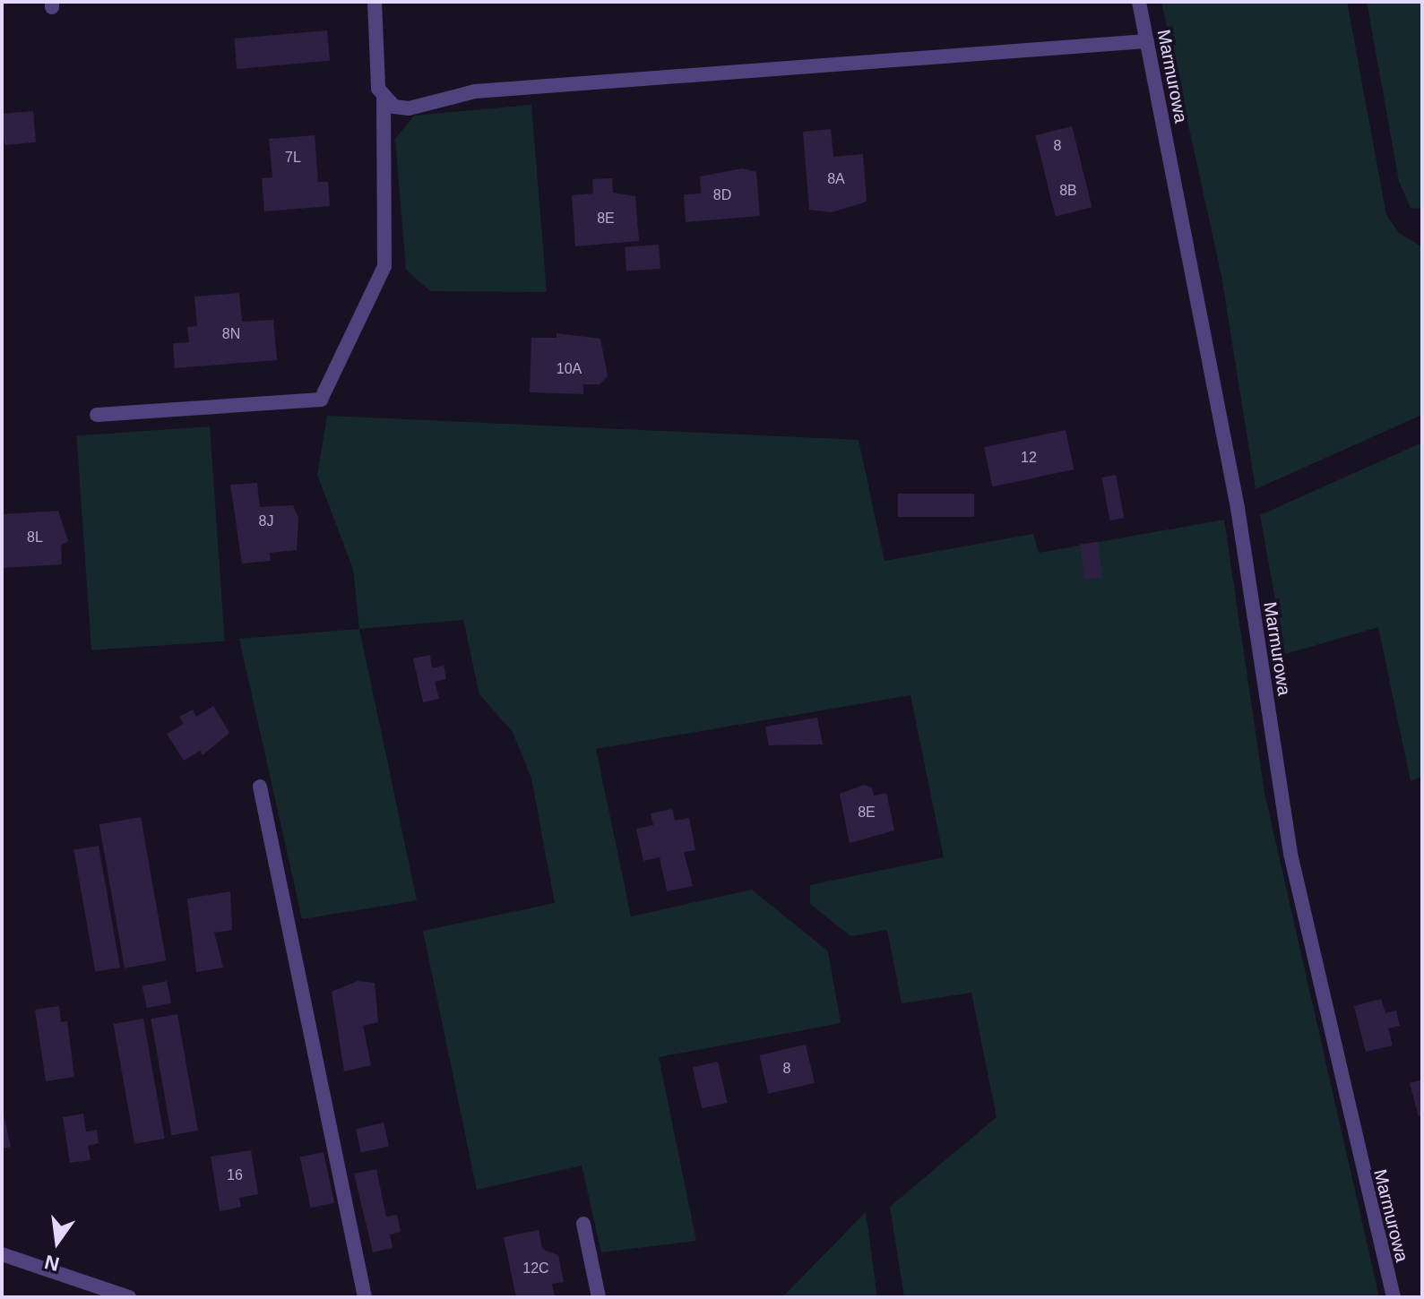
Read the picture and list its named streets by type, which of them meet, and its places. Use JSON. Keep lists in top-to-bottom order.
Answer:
{
  "streets": {
    "street": ["Marmurowa"]
  },
  "house_numbers": [
    "8",
    "7L",
    "8A",
    "8B",
    "8D",
    "8E",
    "8N",
    "10A",
    "12",
    "8J",
    "8L",
    "8E",
    "8",
    "16",
    "12C"
  ],
  "north": "bottom"
}
